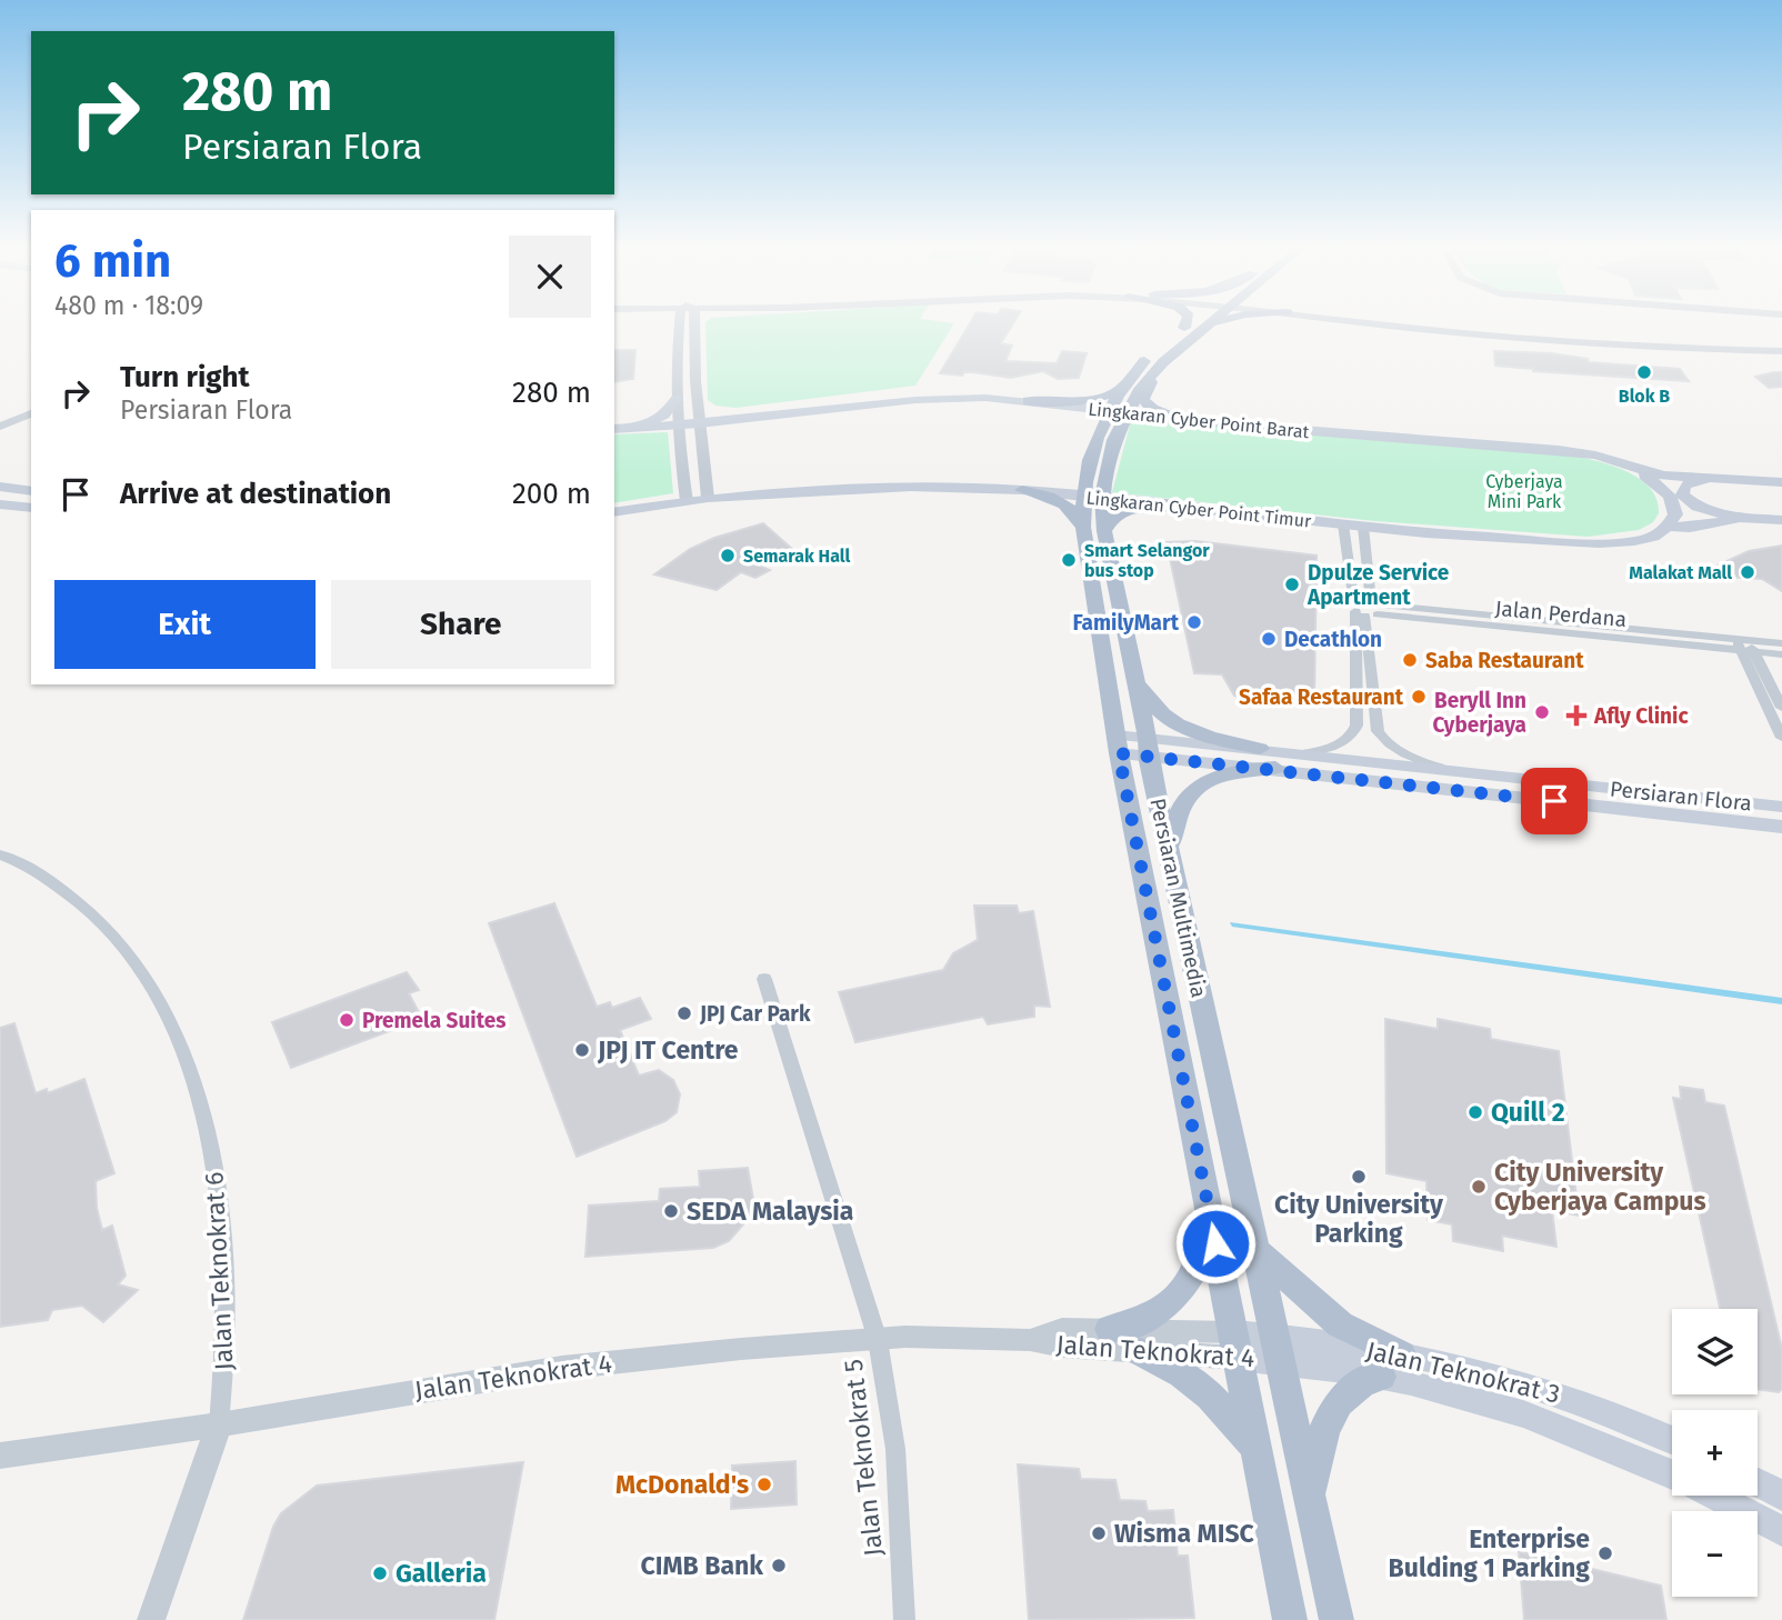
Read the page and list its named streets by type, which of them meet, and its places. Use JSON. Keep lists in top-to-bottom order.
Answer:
{
  "streets": {
    "main road": [
      "Lingkaran Cyber Point Barat",
      "Lingkaran Cyber Point Timur",
      "Persiaran Flora",
      "Persiaran Multimedia",
      "Jalan Teknokrat 4",
      "Jalan Teknokrat 3"
    ],
    "street": ["Jalan Perdana", "Jalan Teknokrat 6", "Jalan Teknokrat 5"]
  },
  "crossings": [
    ["Lingkaran Cyber Point Barat", "Persiaran Multimedia"],
    ["Lingkaran Cyber Point Timur", "Jalan Perdana"],
    ["Lingkaran Cyber Point Timur", "Persiaran Flora"],
    ["Lingkaran Cyber Point Timur", "Persiaran Multimedia"],
    ["Jalan Perdana", "Persiaran Flora"],
    ["Jalan Perdana", "Persiaran Multimedia"],
    ["Persiaran Flora", "Persiaran Multimedia"],
    ["Persiaran Multimedia", "Jalan Teknokrat 4"],
    ["Persiaran Multimedia", "Jalan Teknokrat 3"],
    ["Jalan Teknokrat 6", "Jalan Teknokrat 4"],
    ["Jalan Teknokrat 4", "Jalan Teknokrat 3"],
    ["Jalan Teknokrat 4", "Jalan Teknokrat 5"]
  ],
  "parks": ["Cyberjaya Mini Park"],
  "places": {
    "other": [
      "Blok B",
      "Semarak Hall",
      "Smart Selangor bus stop",
      "Malakat Mall",
      "Dpulze Service Apartment",
      "FamilyMart",
      "Decathlon",
      "Saba Restaurant",
      "Safaa Restaurant",
      "Beryll Inn Cyberjaya",
      "JPJ Car Park",
      "Premela Suites",
      "JPJ IT Centre",
      "Quill 2",
      "City University Parking",
      "City University Cyberjaya Campus",
      "SEDA Malaysia",
      "McDonald's",
      "Wisma MISC",
      "Enterprise Bulding 1 Parking",
      "CIMB Bank",
      "Galleria"
    ],
    "health": ["Afly Clinic"]
  },
  "page": {
    "turn": ["280 m", "Persiaran Flora"],
    "heading": ["6 min", "480 m · 18:09"],
    "list": [
      {
        "name": "Turn right",
        "note": "Persiaran Flora",
        "value": "280 m"
      },
      {
        "name": "Arrive at destination",
        "value": "200 m"
      }
    ],
    "buttons": ["Exit", "Share"],
    "map_buttons": ["+", "−"]
  }
}
